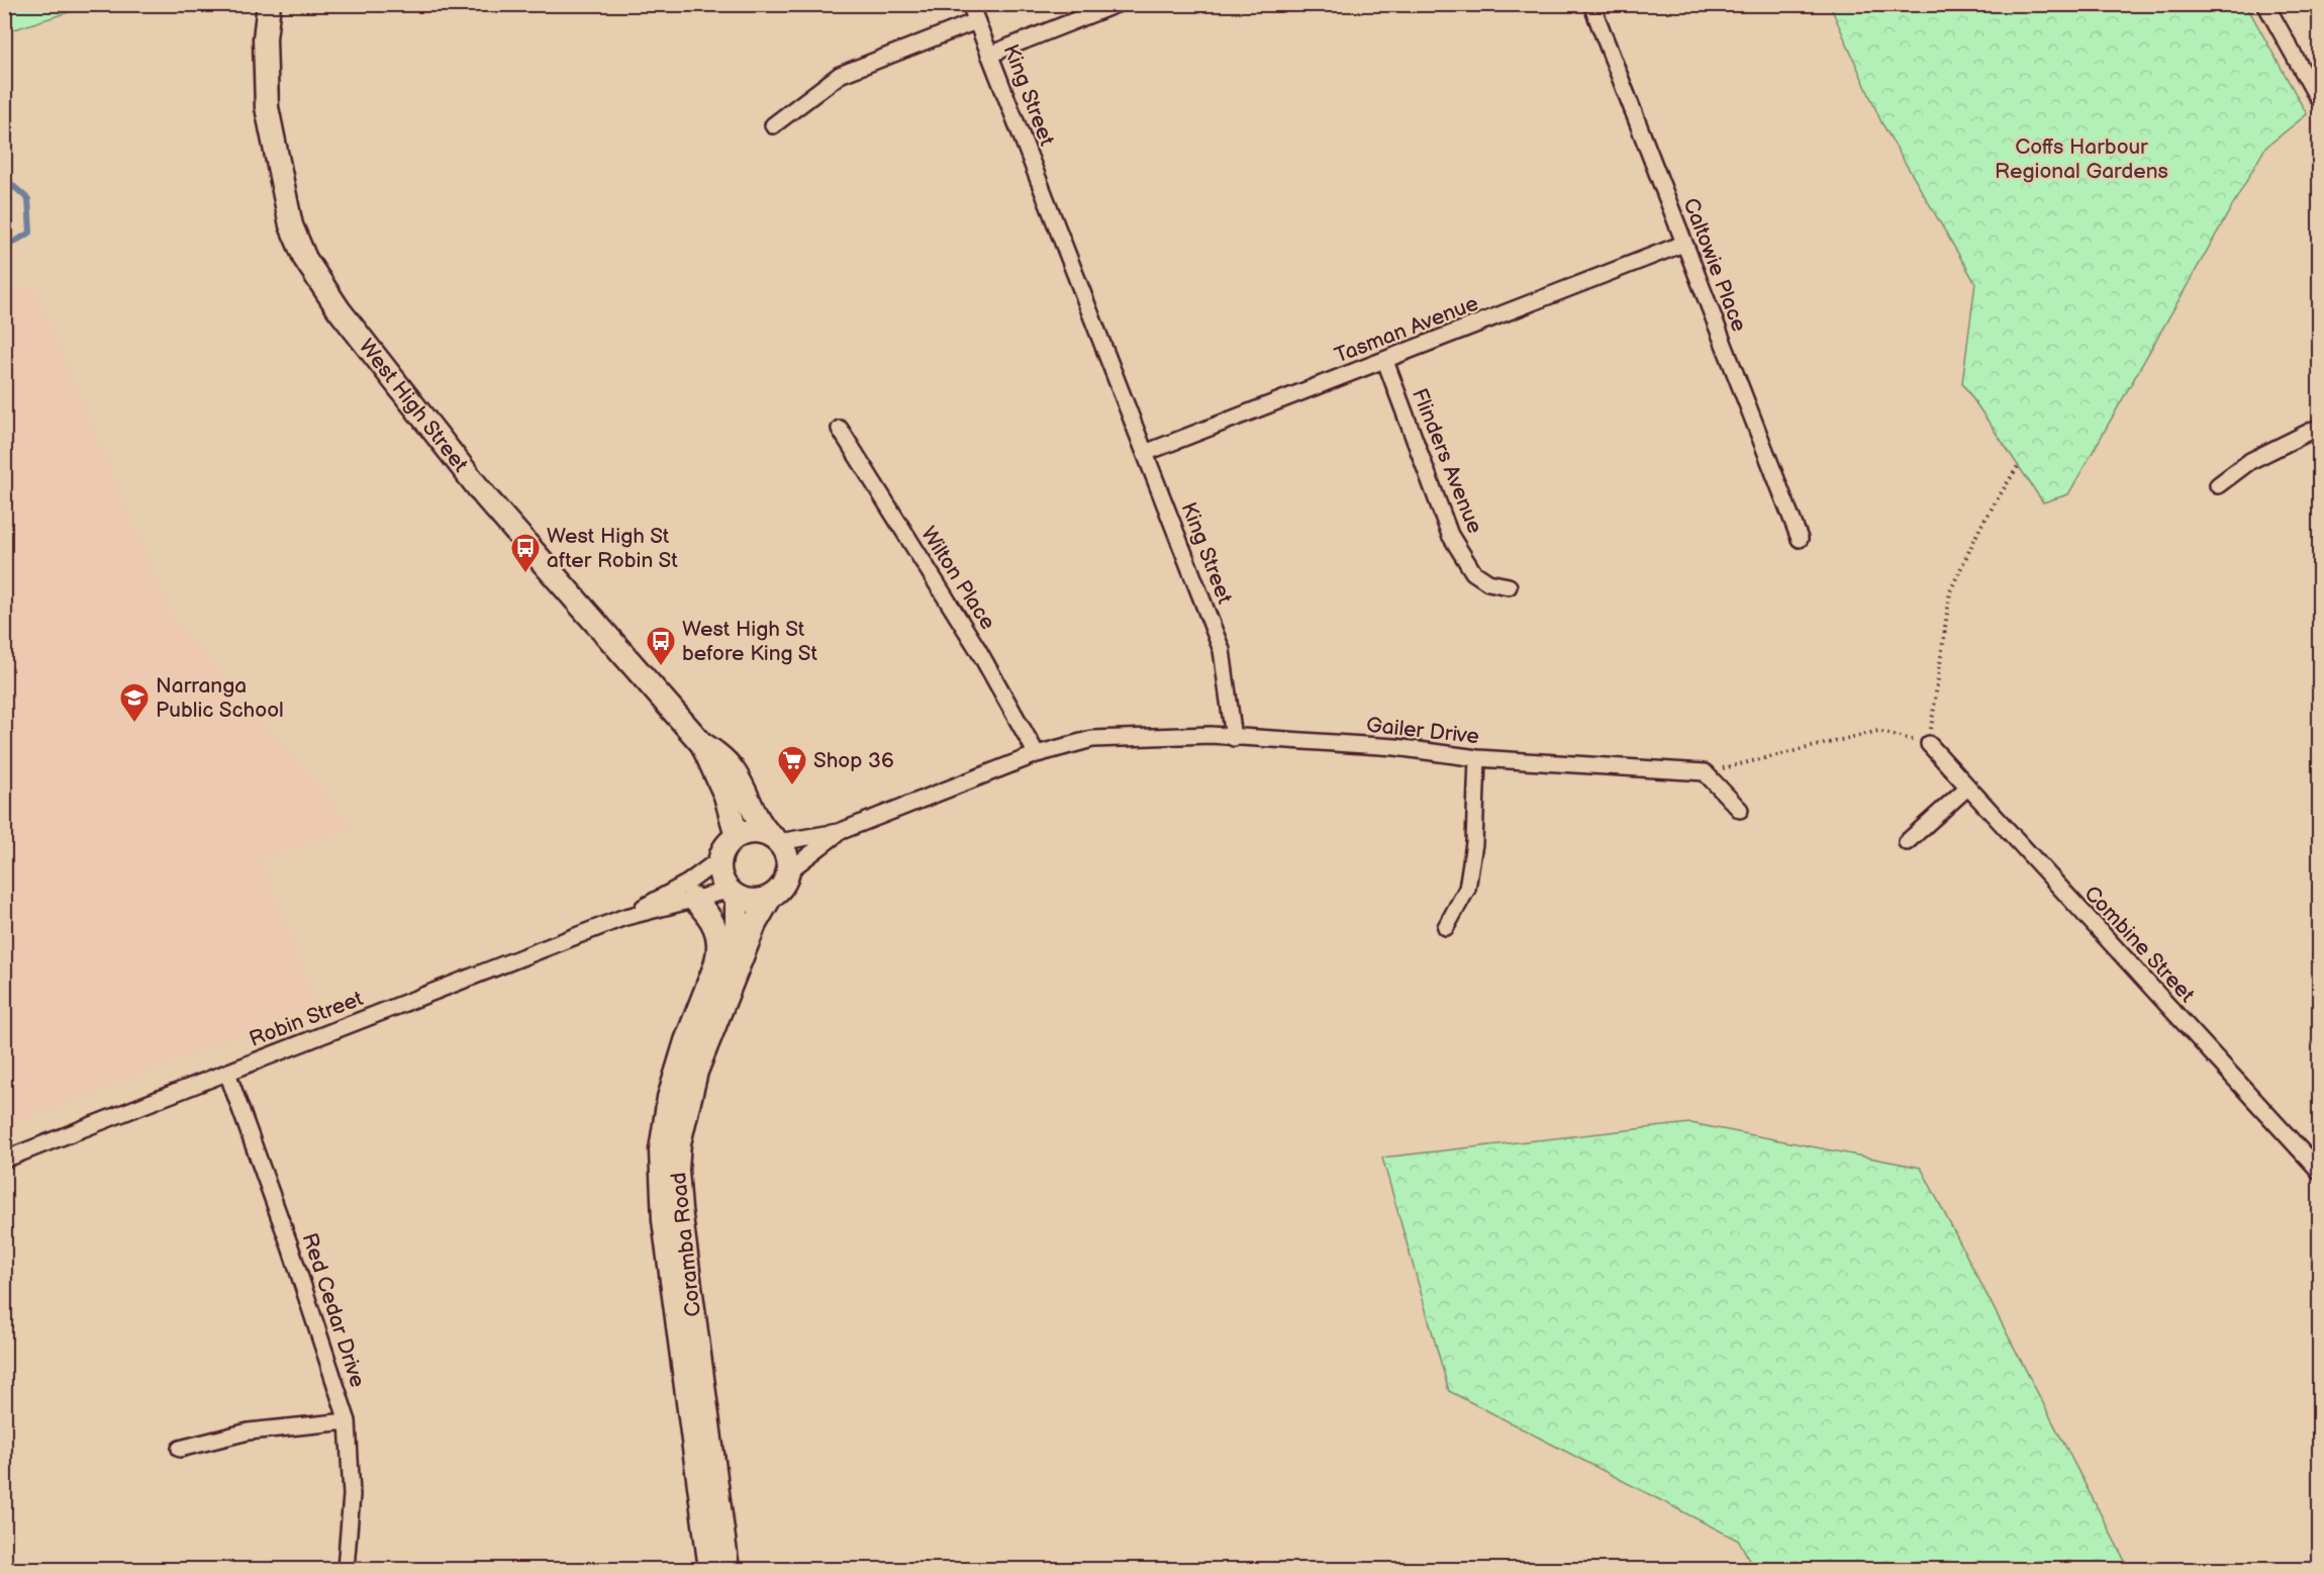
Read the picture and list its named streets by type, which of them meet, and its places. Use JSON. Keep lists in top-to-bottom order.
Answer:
{
  "streets": {
    "main road": ["West High Street", "Coramba Road"],
    "street": [
      "King Street",
      "Caltowie Place",
      "Tasman Avenue",
      "Flinders Avenue",
      "Wilton Place",
      "Gailer Drive",
      "Combine Street",
      "Robin Street",
      "Red Cedar Drive"
    ]
  },
  "crossings": [
    ["King Street", "Tasman Avenue"],
    ["King Street", "Gailer Drive"],
    ["Caltowie Place", "Tasman Avenue"],
    ["Tasman Avenue", "Flinders Avenue"],
    ["West High Street", "Robin Street"],
    ["West High Street", "Coramba Road"],
    ["Robin Street", "Coramba Road"],
    ["Robin Street", "Red Cedar Drive"]
  ],
  "parks": ["Coffs Harbour Regional Gardens"],
  "places": {
    "bus stop": ["West High St after Robin St", "West High St before King St"],
    "school or university": ["Narranga Public School"],
    "supermarket": ["Shop 36"]
  }
}
